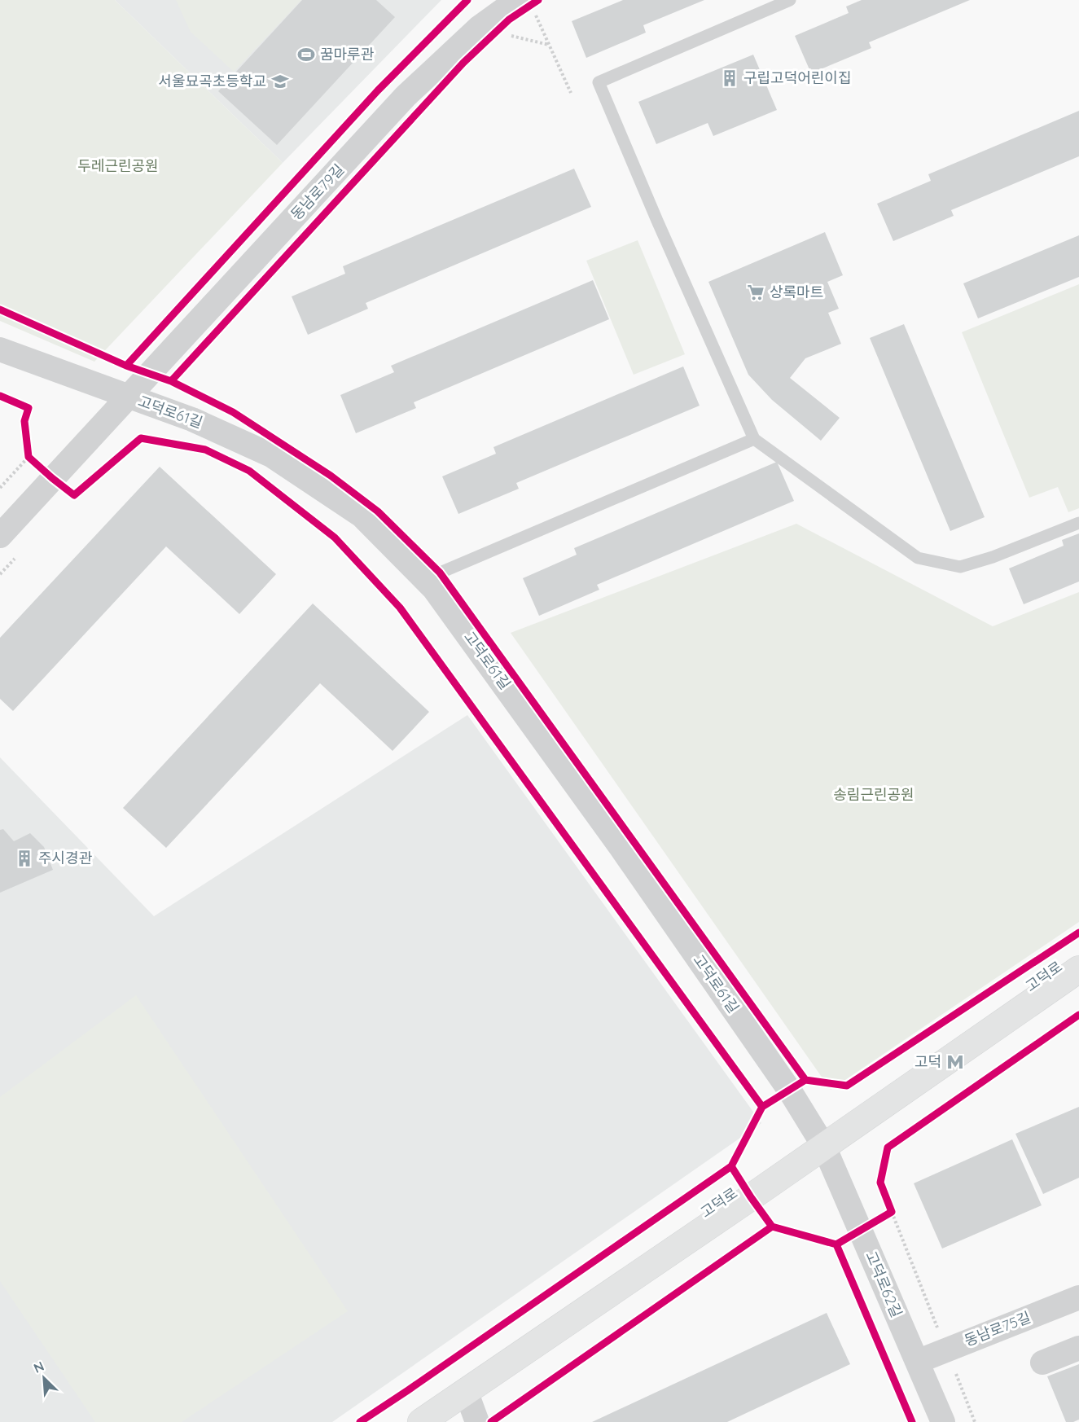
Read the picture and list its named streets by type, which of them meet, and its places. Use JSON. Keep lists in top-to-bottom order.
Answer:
{
  "streets": {
    "main road": ["고덕로"],
    "street": [
      "동남로79길",
      "고덕로61길",
      "고덕로62길",
      "동남로75길"
    ]
  },
  "crossings": [
    ["동남로79길", "고덕로61길"],
    ["고덕로61길", "고덕로"],
    ["고덕로61길", "고덕로62길"],
    ["고덕로", "고덕로62길"],
    ["고덕로62길", "동남로75길"]
  ],
  "parks": ["두레근린공원", "송림근린공원"],
  "places": {
    "sports": ["꿈마루관"],
    "building": ["구립고덕어린이집", "주시경관"],
    "school or university": ["서울묘곡초등학교"],
    "supermarket": ["상록마트"],
    "metro station": ["고덕"]
  },
  "north": "top left"
}
